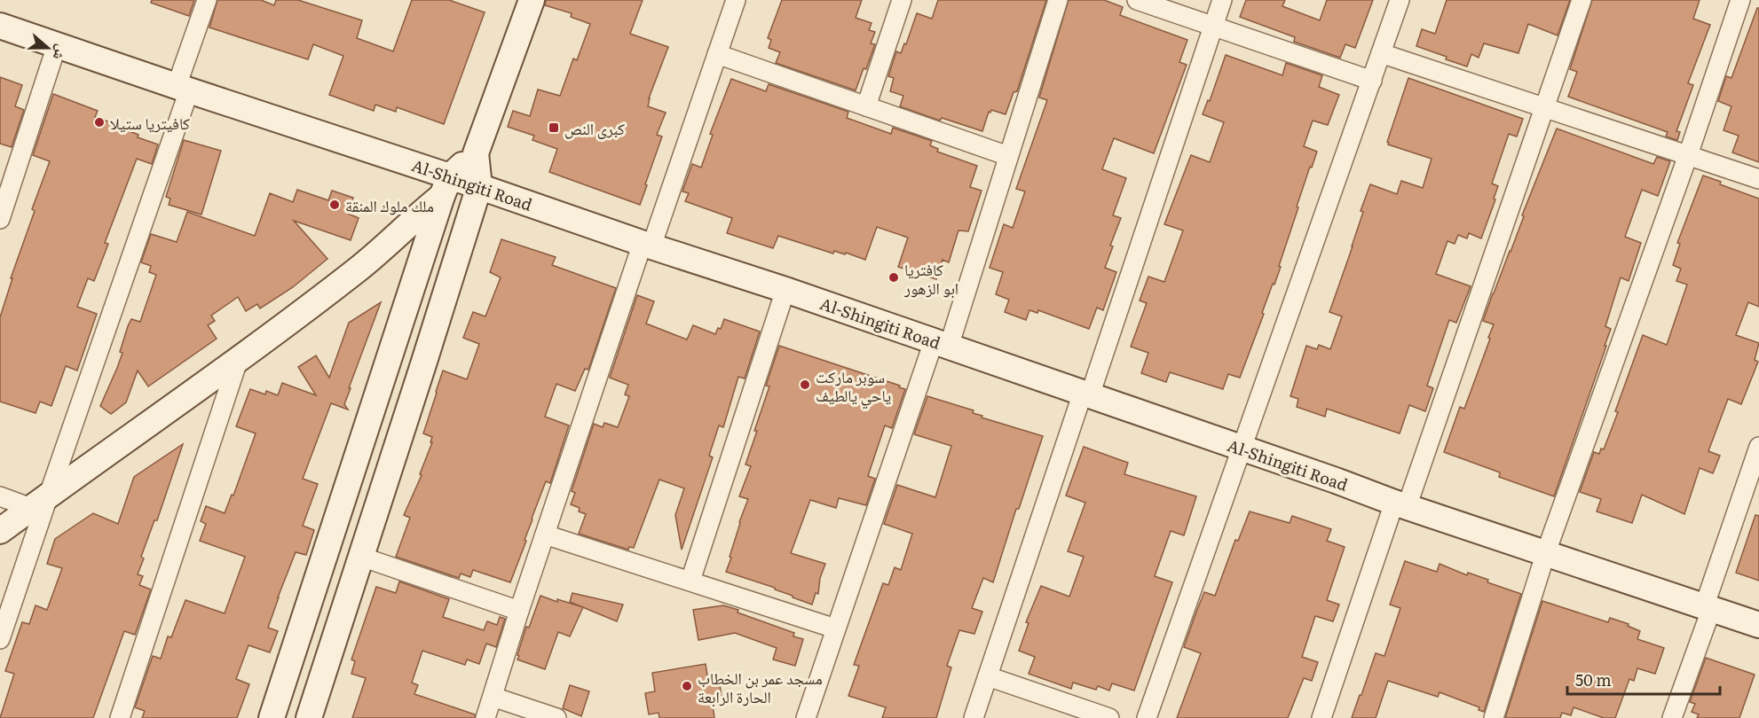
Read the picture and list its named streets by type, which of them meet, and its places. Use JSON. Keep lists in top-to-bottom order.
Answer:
{
  "streets": {
    "street": ["Al-Shingiti Road"]
  },
  "places": {
    "other": [
      "كافيتريا ستيلا",
      "ملك ملوك المنقة",
      "كافتريا ابو الزهور",
      "سوبر ماركت ياحي يالطيف",
      "مسجد عمر بن الخطاب الحارة الرابعة"
    ],
    "transit": ["كبرى النص"]
  },
  "scale_bar": "50 m",
  "north": "right"
}
